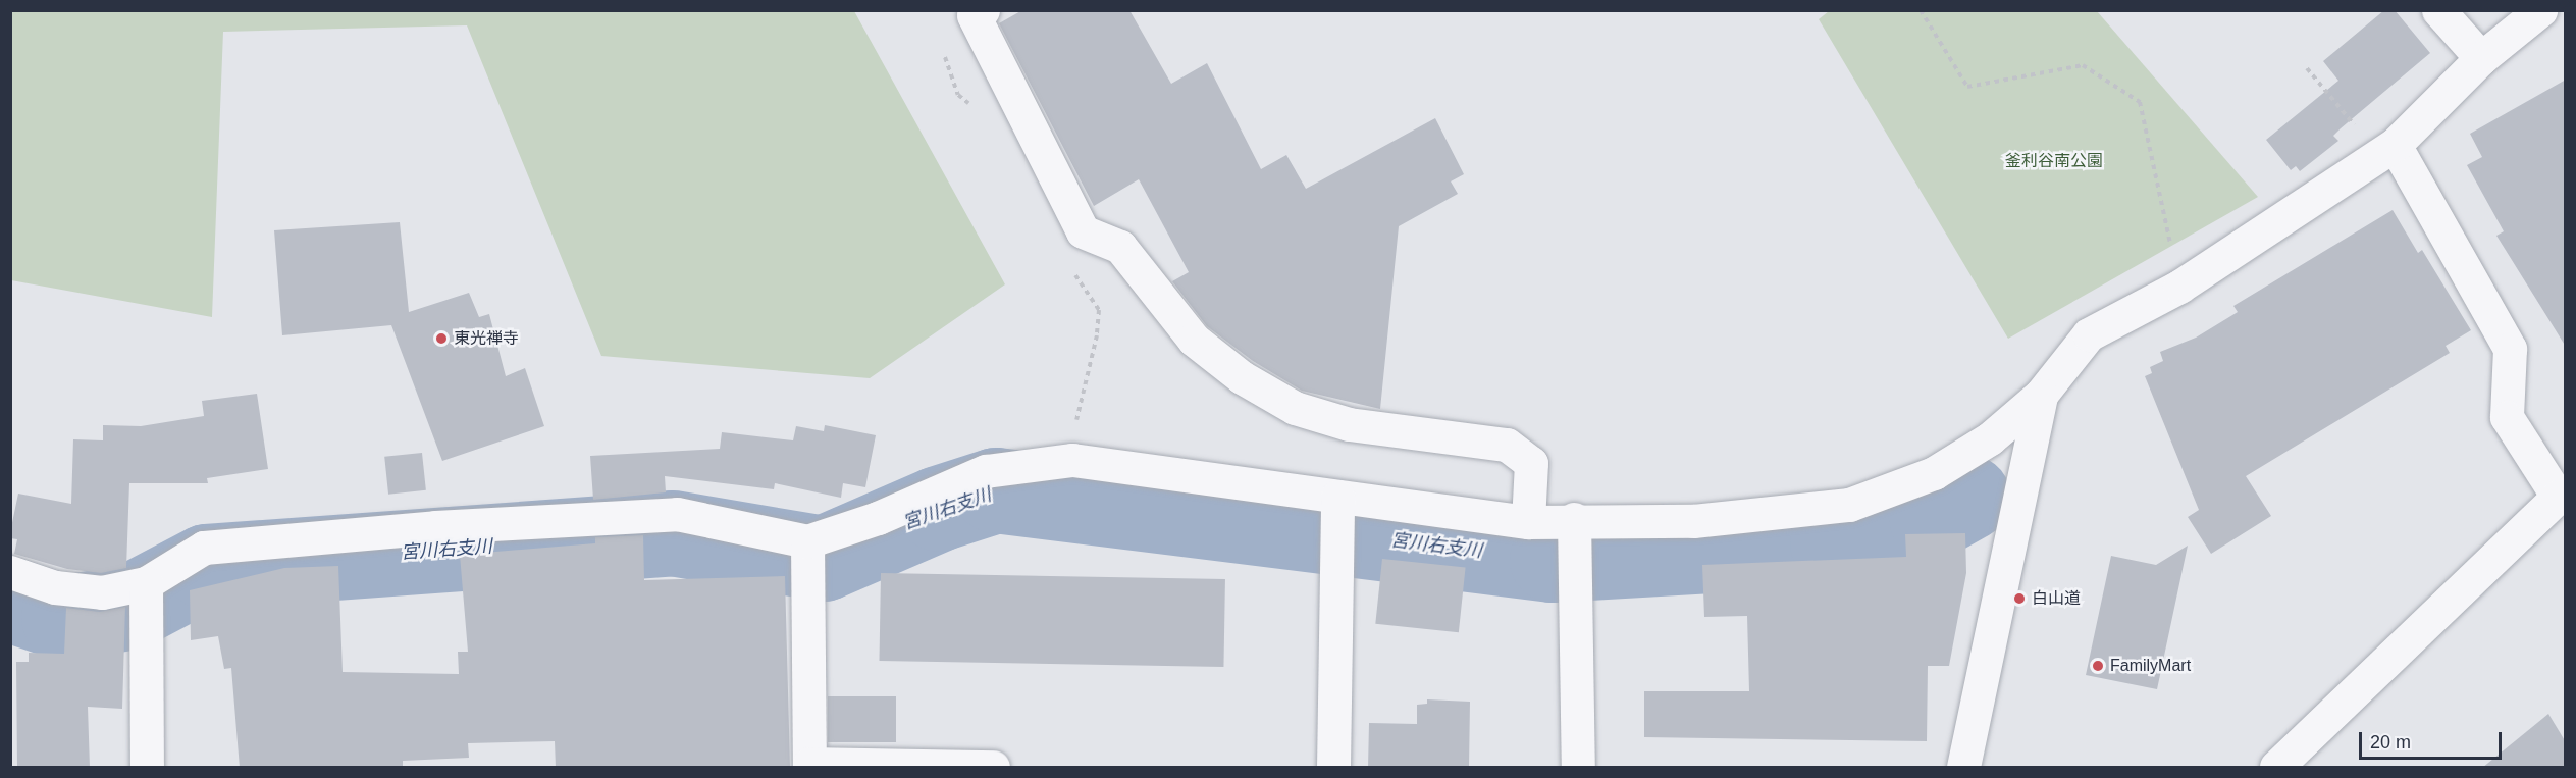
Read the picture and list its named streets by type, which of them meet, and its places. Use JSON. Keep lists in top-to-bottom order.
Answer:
{
  "water": ["宮川右支川"],
  "parks": ["釜利谷南公園"],
  "places": ["東光禅寺", "白山道", "FamilyMart"],
  "scale_bar": "20 m"
}
